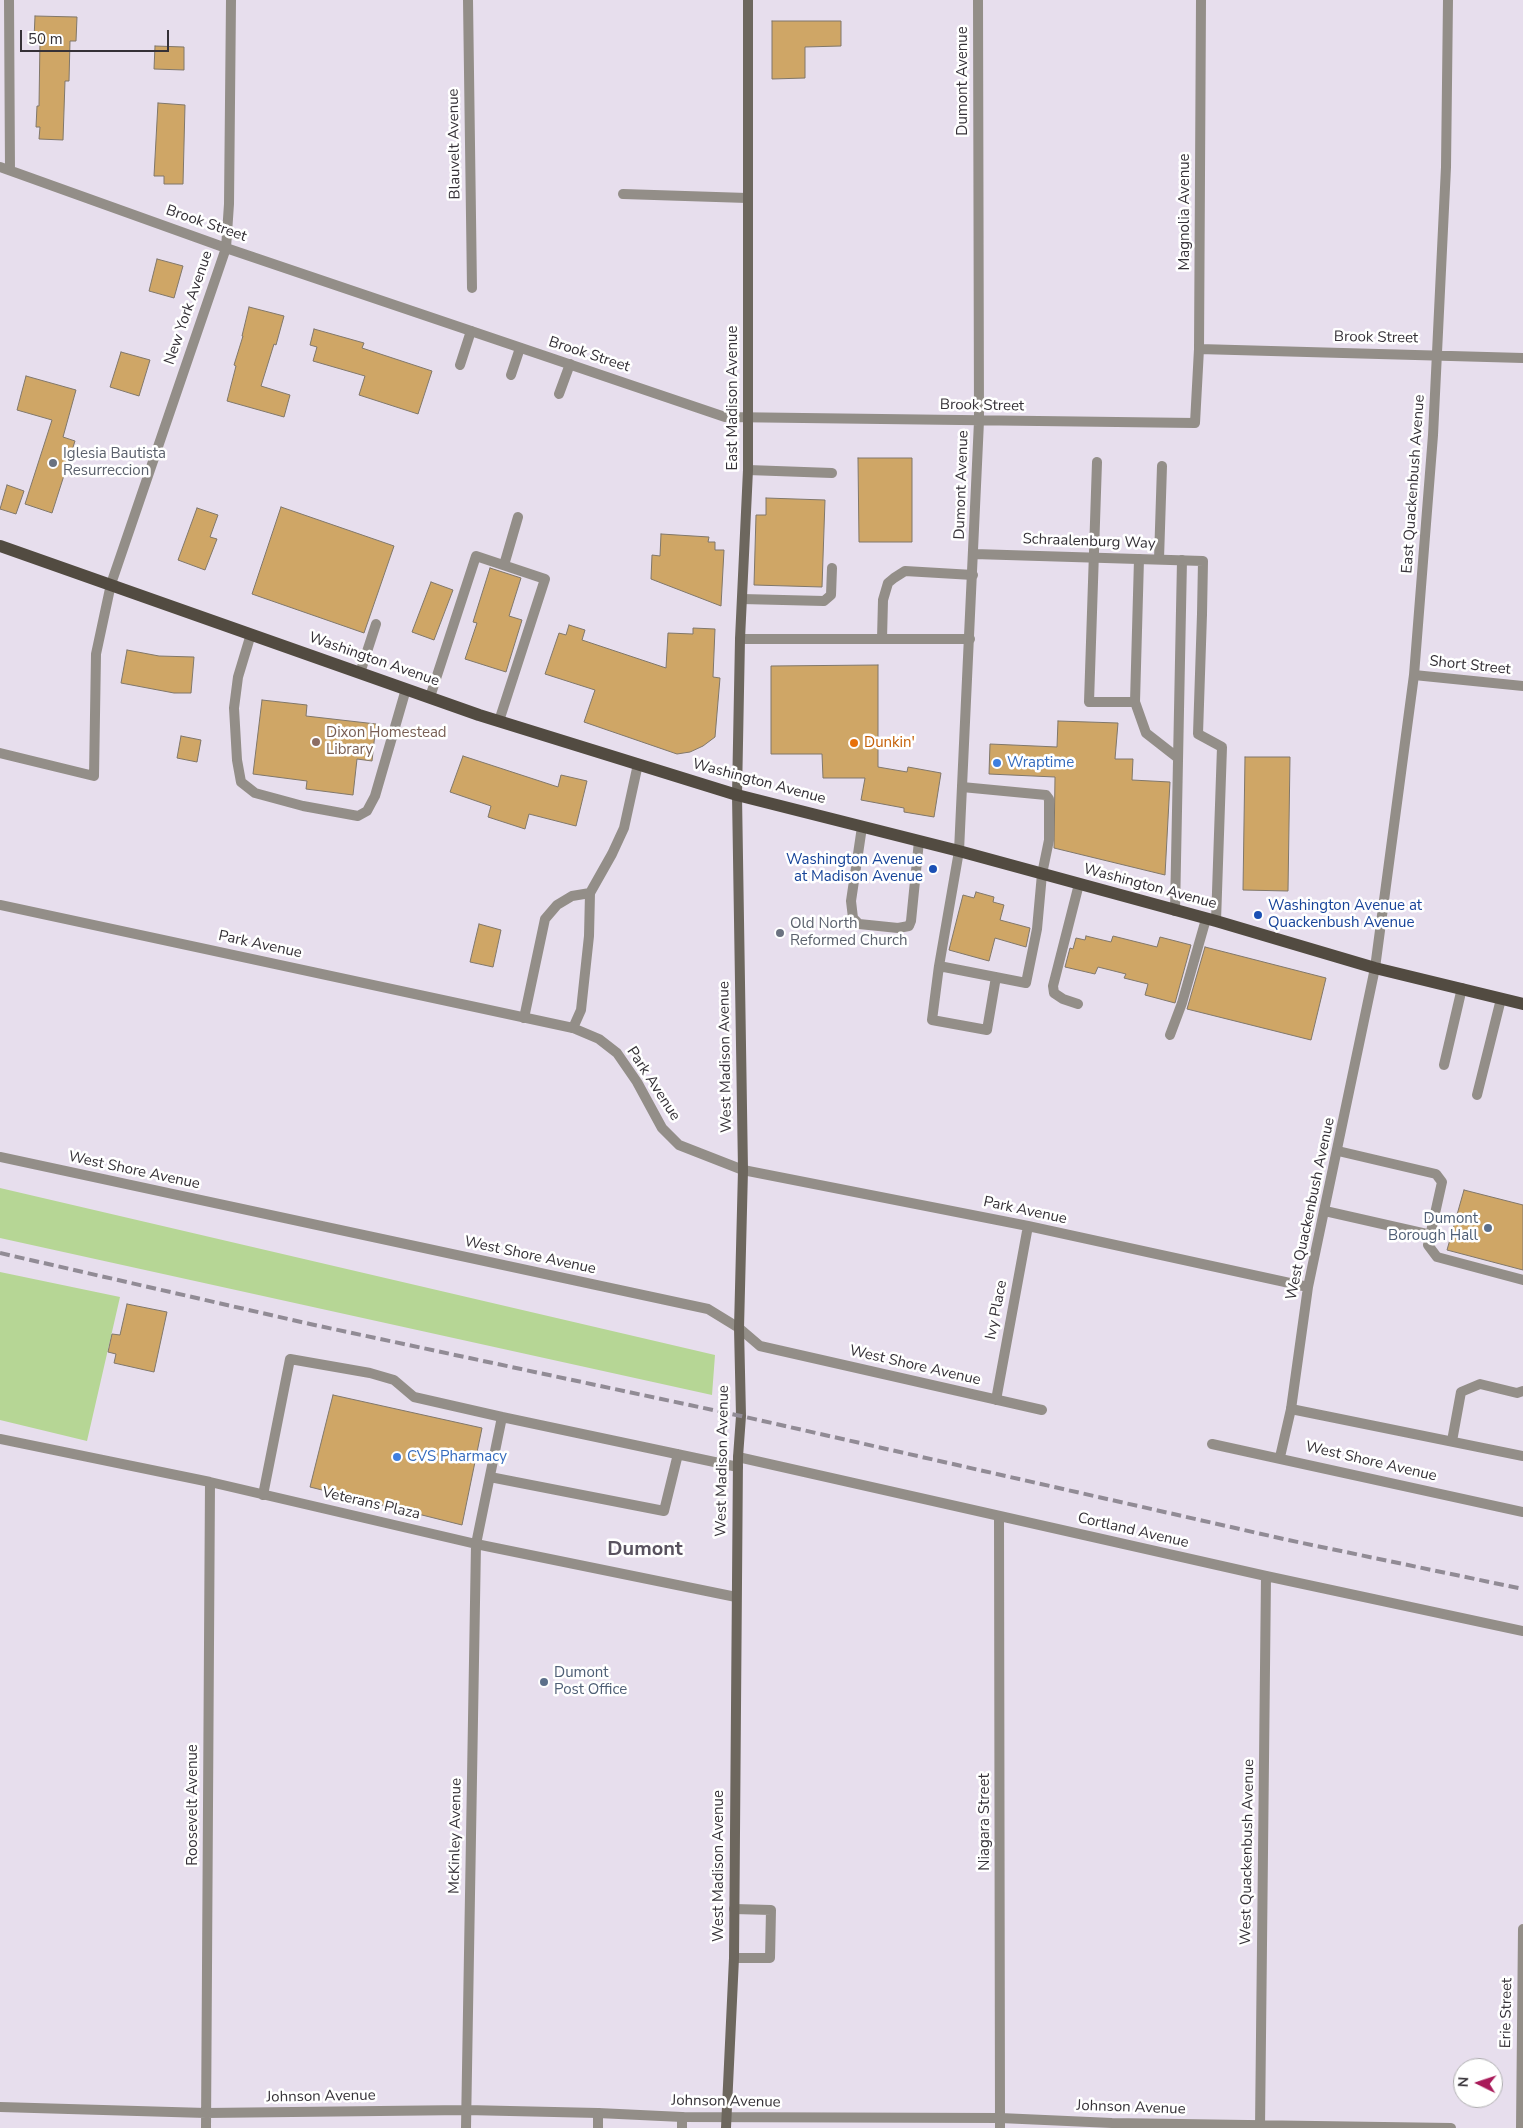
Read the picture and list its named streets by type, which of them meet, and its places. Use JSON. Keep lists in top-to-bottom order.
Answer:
{
  "streets": {
    "main road": ["East Madison Avenue", "Washington Avenue", "West Madison Avenue"],
    "street": [
      "Dumont Avenue",
      "Blauvelt Avenue",
      "Magnolia Avenue",
      "Brook Street",
      "New York Avenue",
      "East Quackenbush Avenue",
      "Schraalenburg Way",
      "Short Street",
      "Park Avenue",
      "West Shore Avenue",
      "West Quackenbush Avenue",
      "Ivy Place",
      "Veterans Plaza",
      "Cortland Avenue",
      "Roosevelt Avenue",
      "Niagara Street",
      "McKinley Avenue",
      "Erie Street",
      "Johnson Avenue"
    ]
  },
  "crossings": [
    ["Dumont Avenue", "Brook Street"],
    ["Dumont Avenue", "Schraalenburg Way"],
    ["Dumont Avenue", "Washington Avenue"],
    ["Magnolia Avenue", "Brook Street"],
    ["Brook Street", "New York Avenue"],
    ["Brook Street", "East Madison Avenue"],
    ["Brook Street", "East Quackenbush Avenue"],
    ["New York Avenue", "Washington Avenue"],
    ["East Madison Avenue", "Washington Avenue"],
    ["East Madison Avenue", "West Madison Avenue"],
    ["East Quackenbush Avenue", "Washington Avenue"],
    ["East Quackenbush Avenue", "Short Street"],
    ["East Quackenbush Avenue", "West Quackenbush Avenue"],
    ["Schraalenburg Way", "Washington Avenue"],
    ["Washington Avenue", "West Madison Avenue"],
    ["Washington Avenue", "West Quackenbush Avenue"],
    ["Park Avenue", "West Madison Avenue"],
    ["Park Avenue", "West Quackenbush Avenue"],
    ["Park Avenue", "Ivy Place"],
    ["West Madison Avenue", "West Shore Avenue"],
    ["West Madison Avenue", "Veterans Plaza"],
    ["West Madison Avenue", "Cortland Avenue"],
    ["West Madison Avenue", "Johnson Avenue"],
    ["West Shore Avenue", "West Quackenbush Avenue"],
    ["West Shore Avenue", "Ivy Place"],
    ["West Quackenbush Avenue", "Cortland Avenue"],
    ["West Quackenbush Avenue", "Johnson Avenue"],
    ["Veterans Plaza", "Cortland Avenue"],
    ["Veterans Plaza", "Roosevelt Avenue"],
    ["Veterans Plaza", "McKinley Avenue"],
    ["Cortland Avenue", "Niagara Street"],
    ["Cortland Avenue", "McKinley Avenue"],
    ["Roosevelt Avenue", "Johnson Avenue"],
    ["Niagara Street", "Johnson Avenue"],
    ["McKinley Avenue", "Johnson Avenue"]
  ],
  "districts": ["Dumont"],
  "places": [
    "Iglesia Bautista Resurreccion",
    "Dixon Homestead Library",
    "Dunkin'",
    "Wraptime",
    "Washington Avenue at Madison Avenue",
    "Washington Avenue at Quackenbush Avenue",
    "Old North Reformed Church",
    "Dumont Borough Hall",
    "CVS Pharmacy",
    "Dumont Post Office"
  ],
  "scale_bar": "50 m",
  "north": "left"
}
